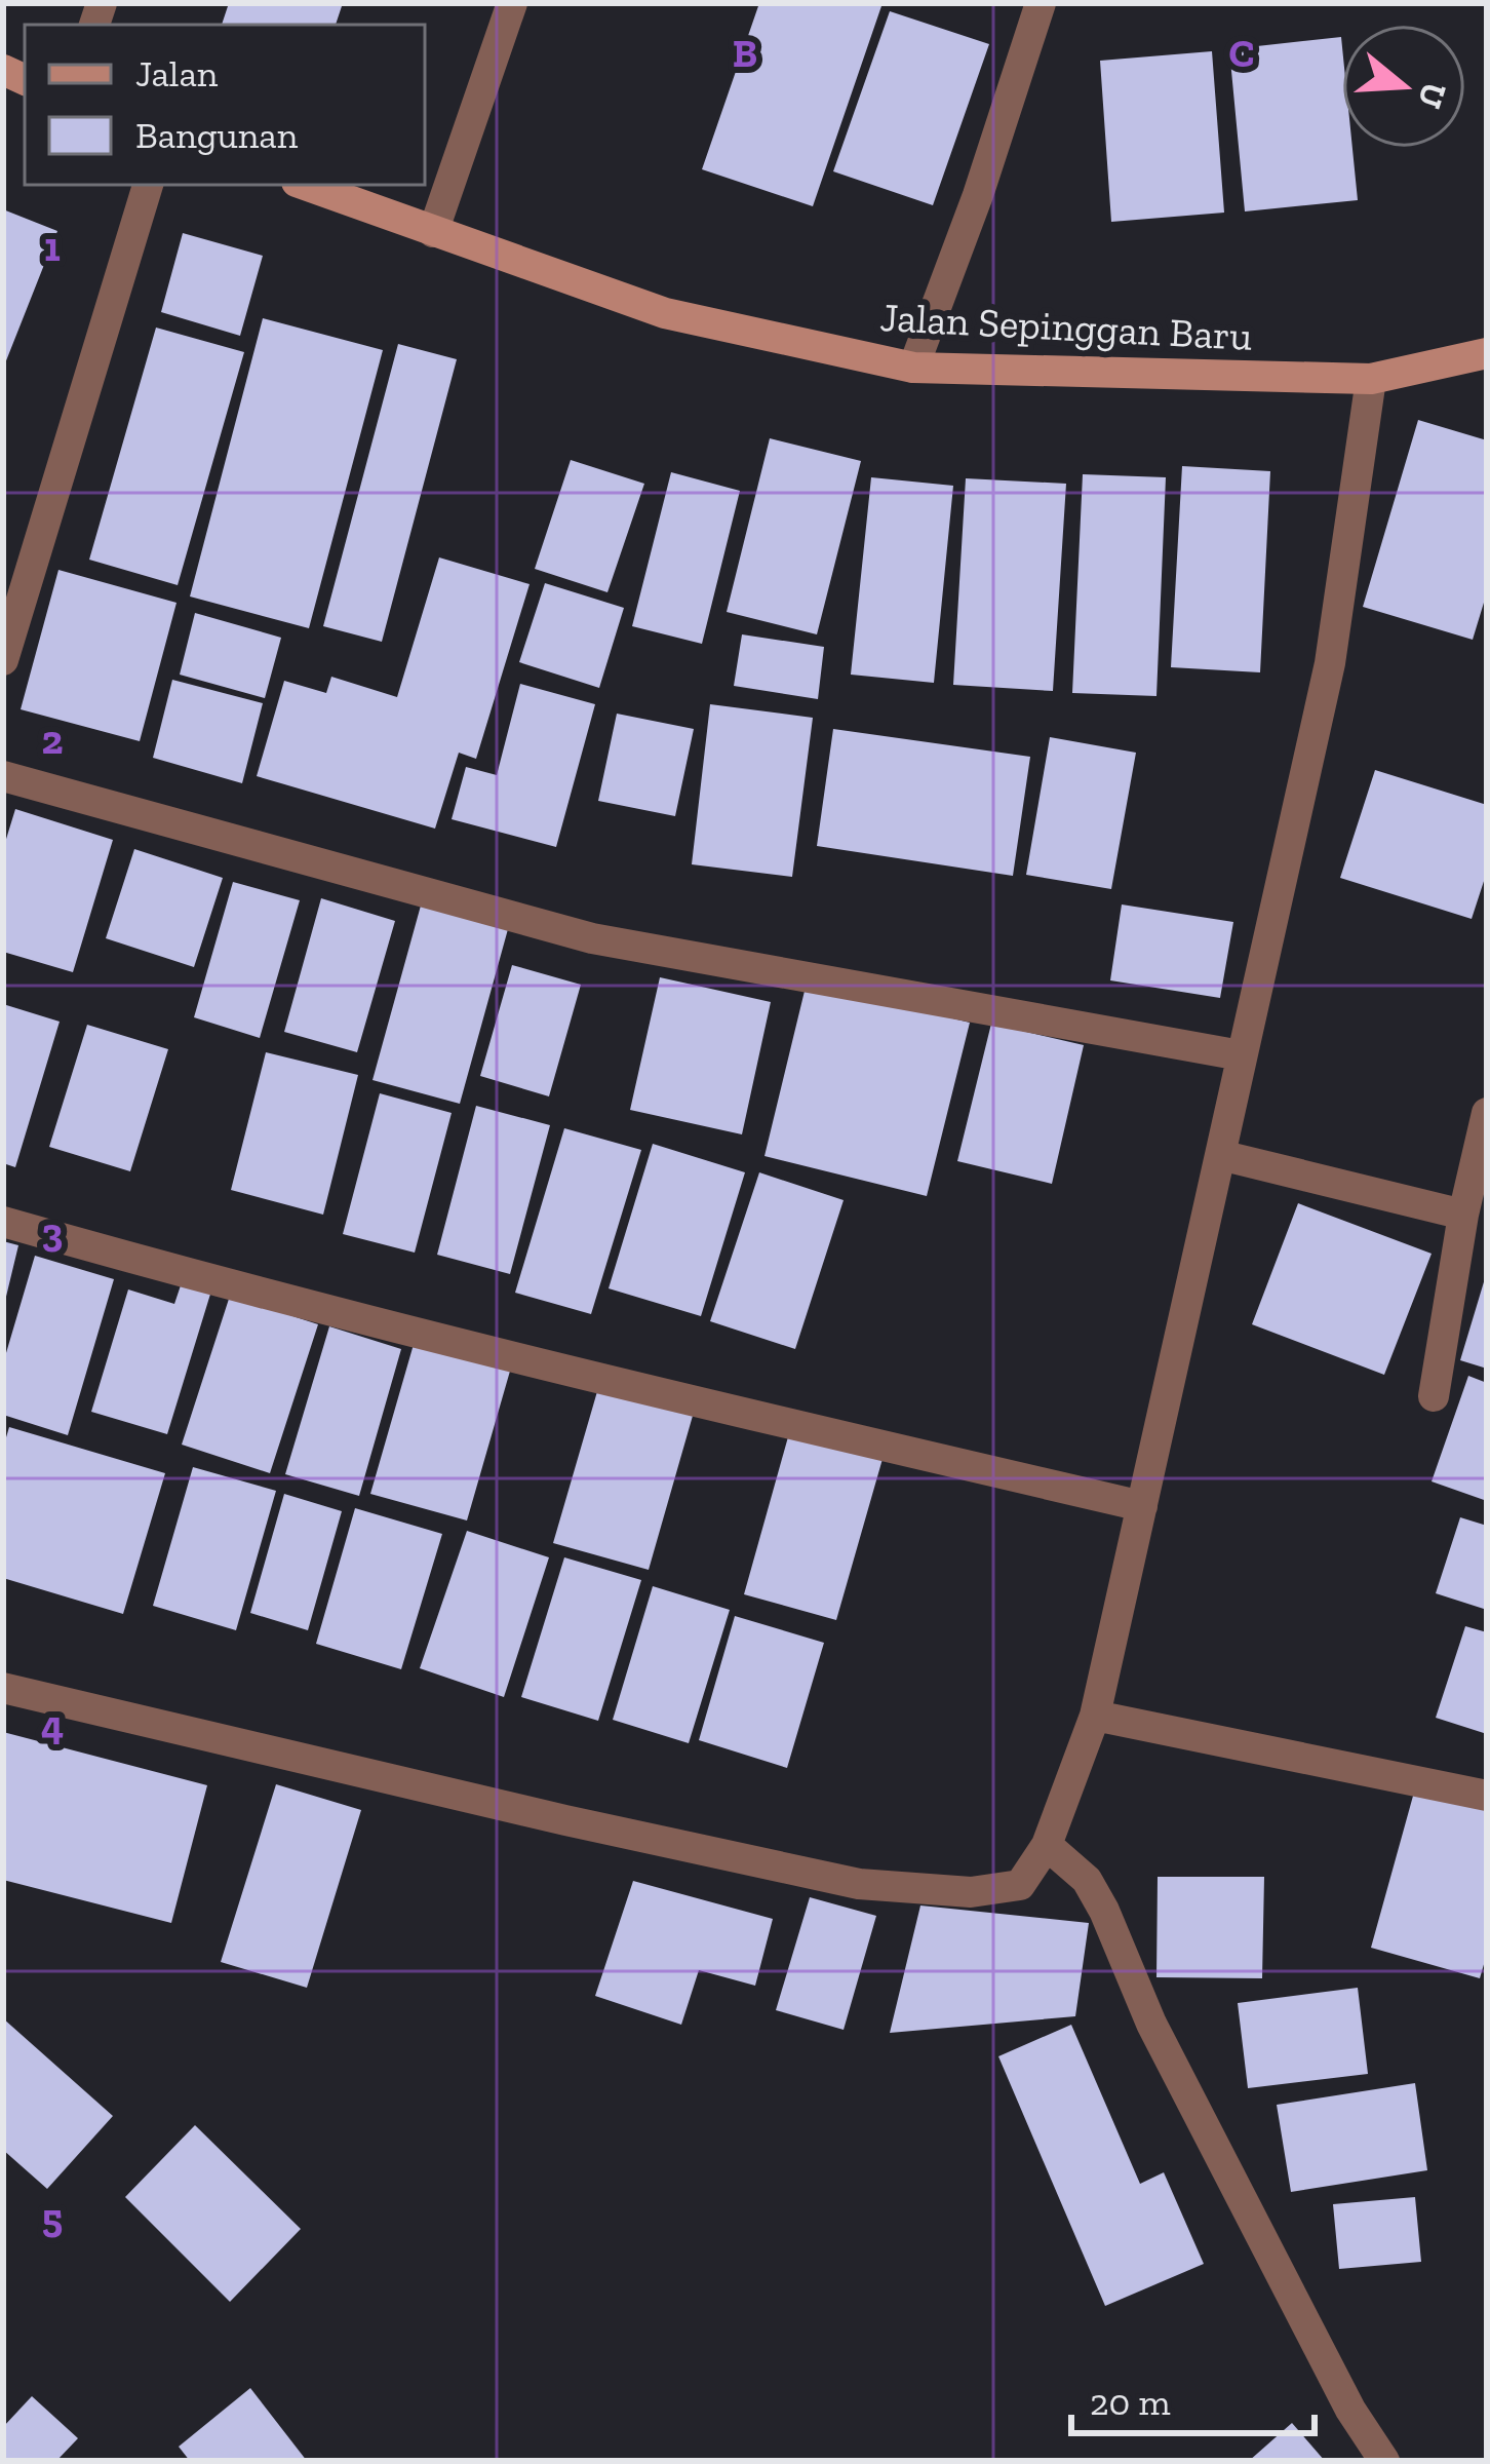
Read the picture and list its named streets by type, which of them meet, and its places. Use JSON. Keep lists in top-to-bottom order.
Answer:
{
  "streets": {
    "street": ["Jalan Sepinggan Baru"]
  },
  "legend": ["Jalan", "Bangunan"],
  "scale_bar": "20 m",
  "north": "right",
  "grid": {
    "columns": ["B", "C"],
    "rows": [
      "1",
      "2",
      "3",
      "4",
      "5"
    ]
  }
}
